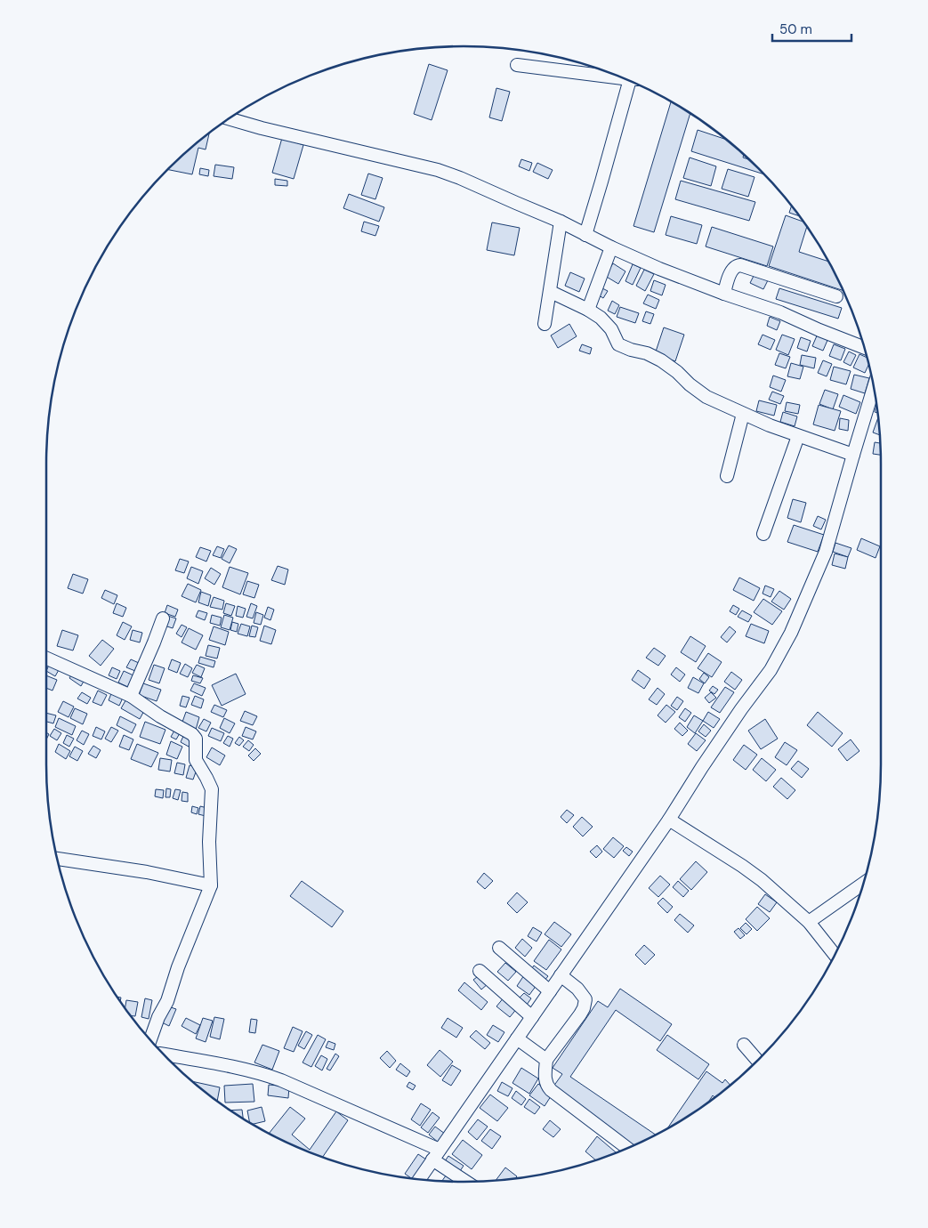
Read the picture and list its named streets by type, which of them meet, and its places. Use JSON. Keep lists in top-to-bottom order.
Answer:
{
  "scale_bar": "50 m"
}
